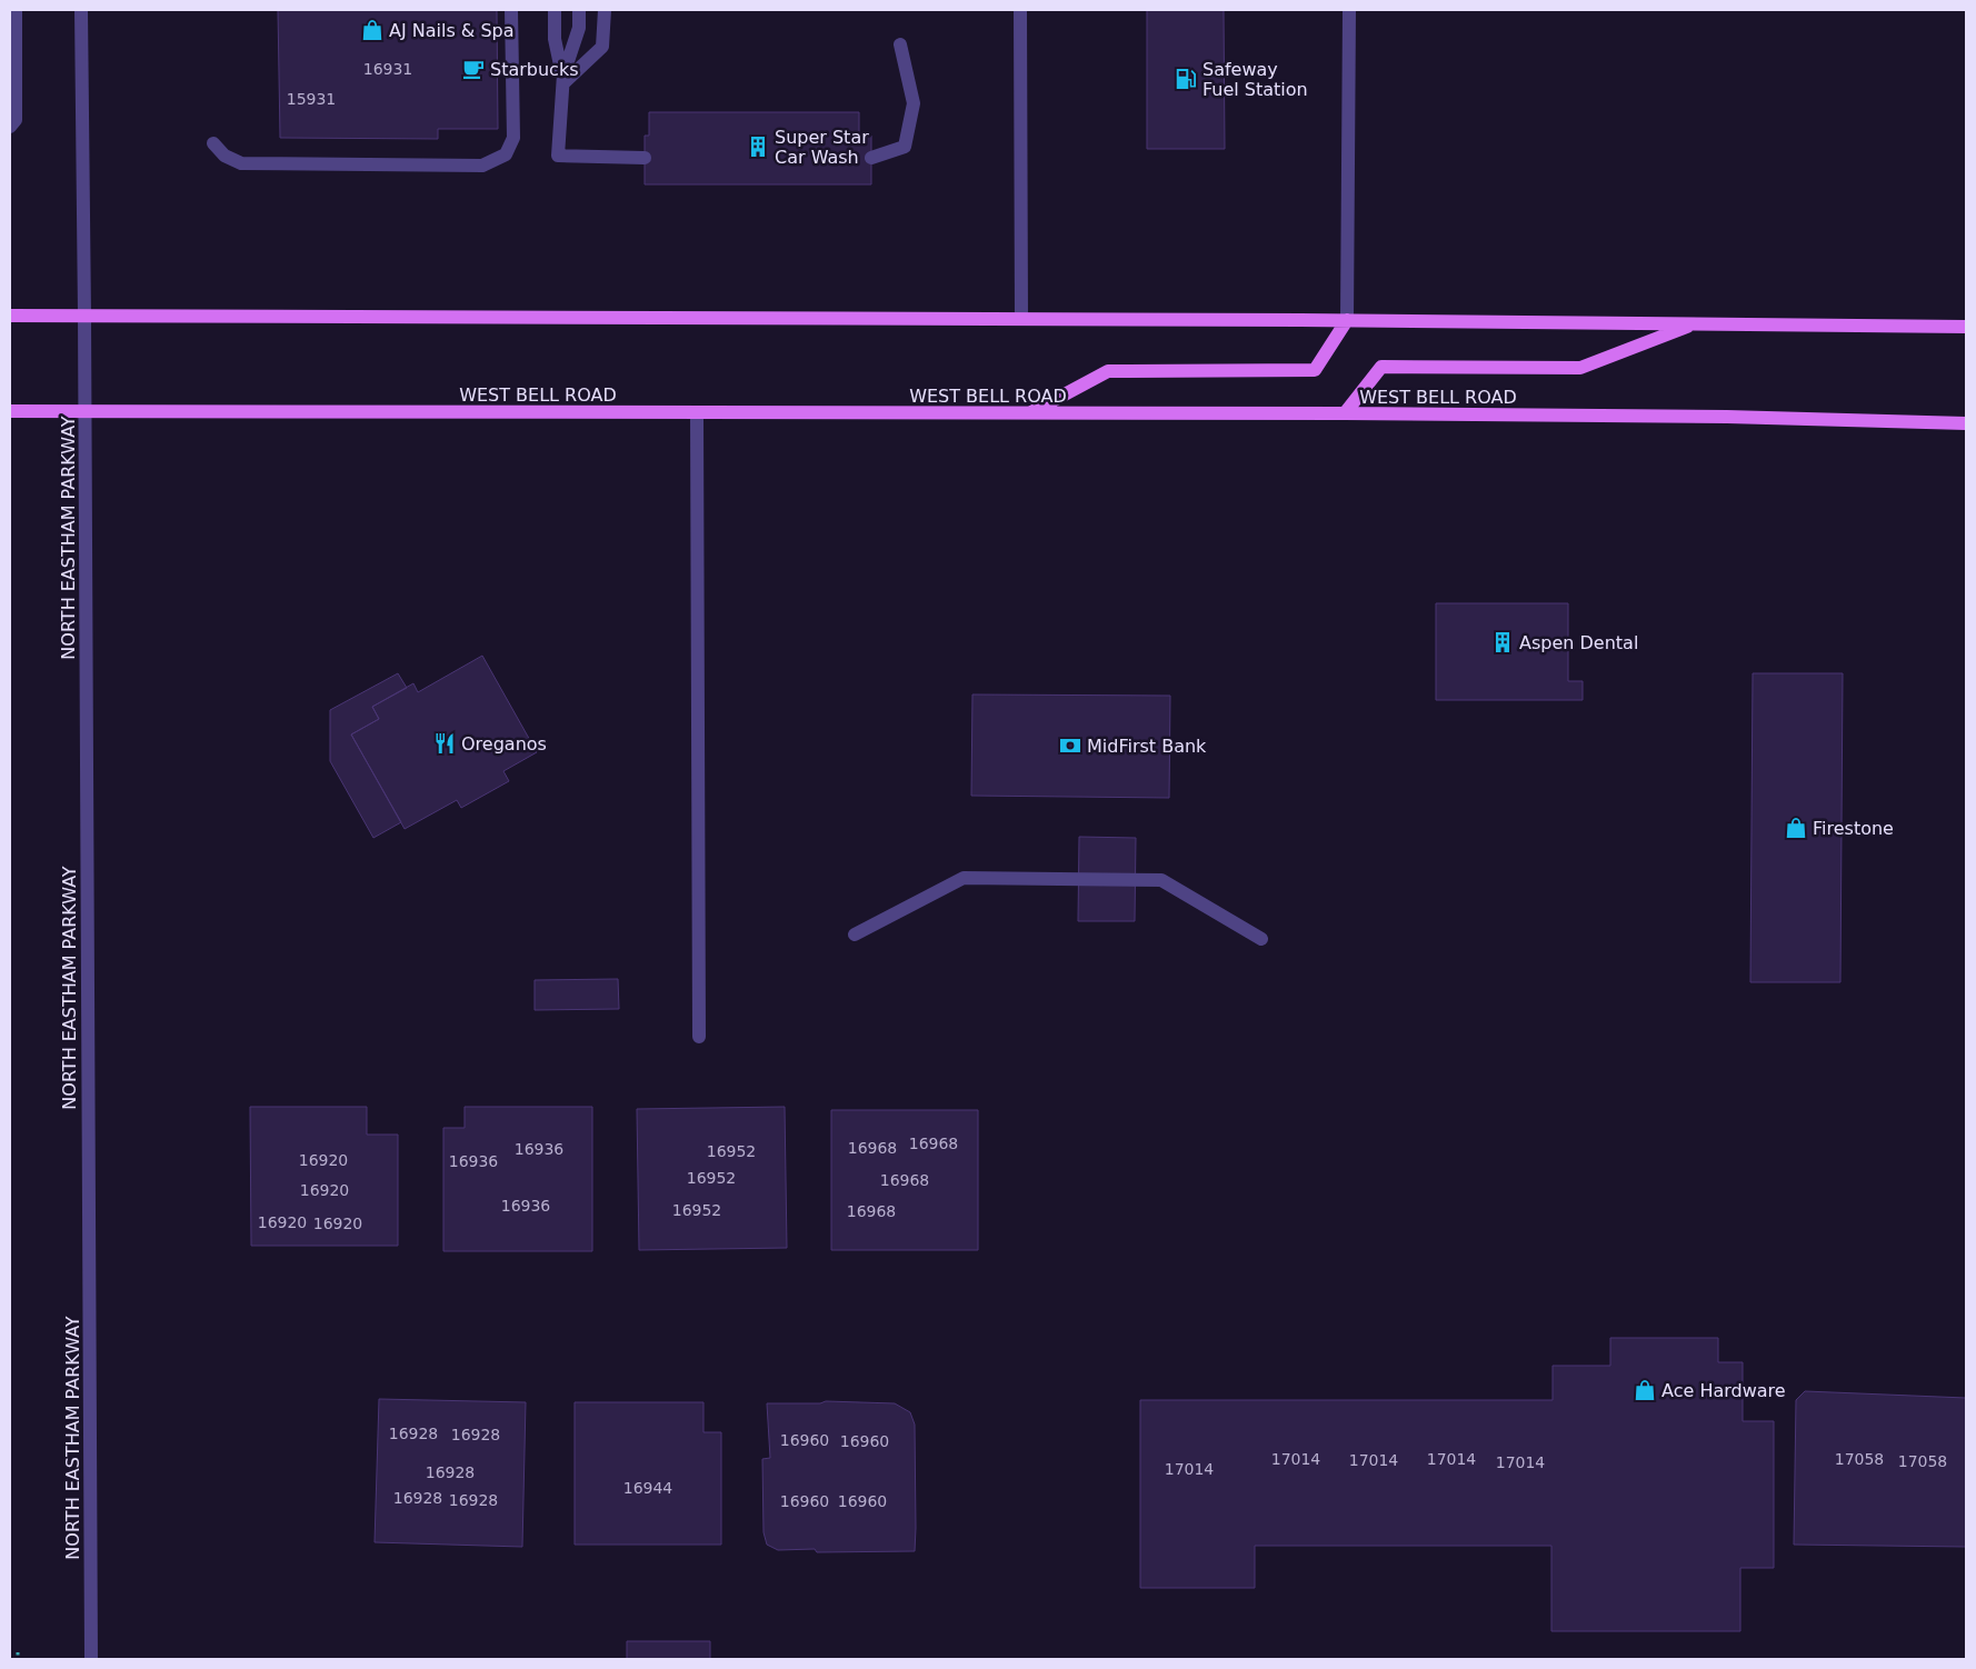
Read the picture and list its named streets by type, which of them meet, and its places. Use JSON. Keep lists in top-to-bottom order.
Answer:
{
  "streets": {
    "main road": ["WEST BELL ROAD"],
    "street": ["NORTH EASTHAM PARKWAY"]
  },
  "crossings": [
    ["WEST BELL ROAD", "NORTH EASTHAM PARKWAY"]
  ],
  "places": {
    "shop": ["AJ Nails & Spa", "Firestone", "Ace Hardware"],
    "cafe": ["Starbucks"],
    "fuel station": ["Safeway Fuel Station"],
    "building": ["Super Star Car Wash", "Aspen Dental"],
    "restaurant": ["Oreganos"],
    "bank": ["MidFirst Bank"]
  },
  "house_numbers": [
    "16931",
    "15931",
    "16968",
    "16968",
    "16936",
    "16952",
    "16920",
    "16936",
    "16952",
    "16968",
    "16920",
    "16936",
    "16952",
    "16968",
    "16920",
    "16920",
    "16928",
    "16928",
    "16960",
    "16960",
    "17014",
    "17014",
    "17058",
    "17014",
    "17058",
    "17014",
    "17014",
    "16928",
    "16944",
    "16928",
    "16928",
    "16960",
    "16960"
  ]
}
